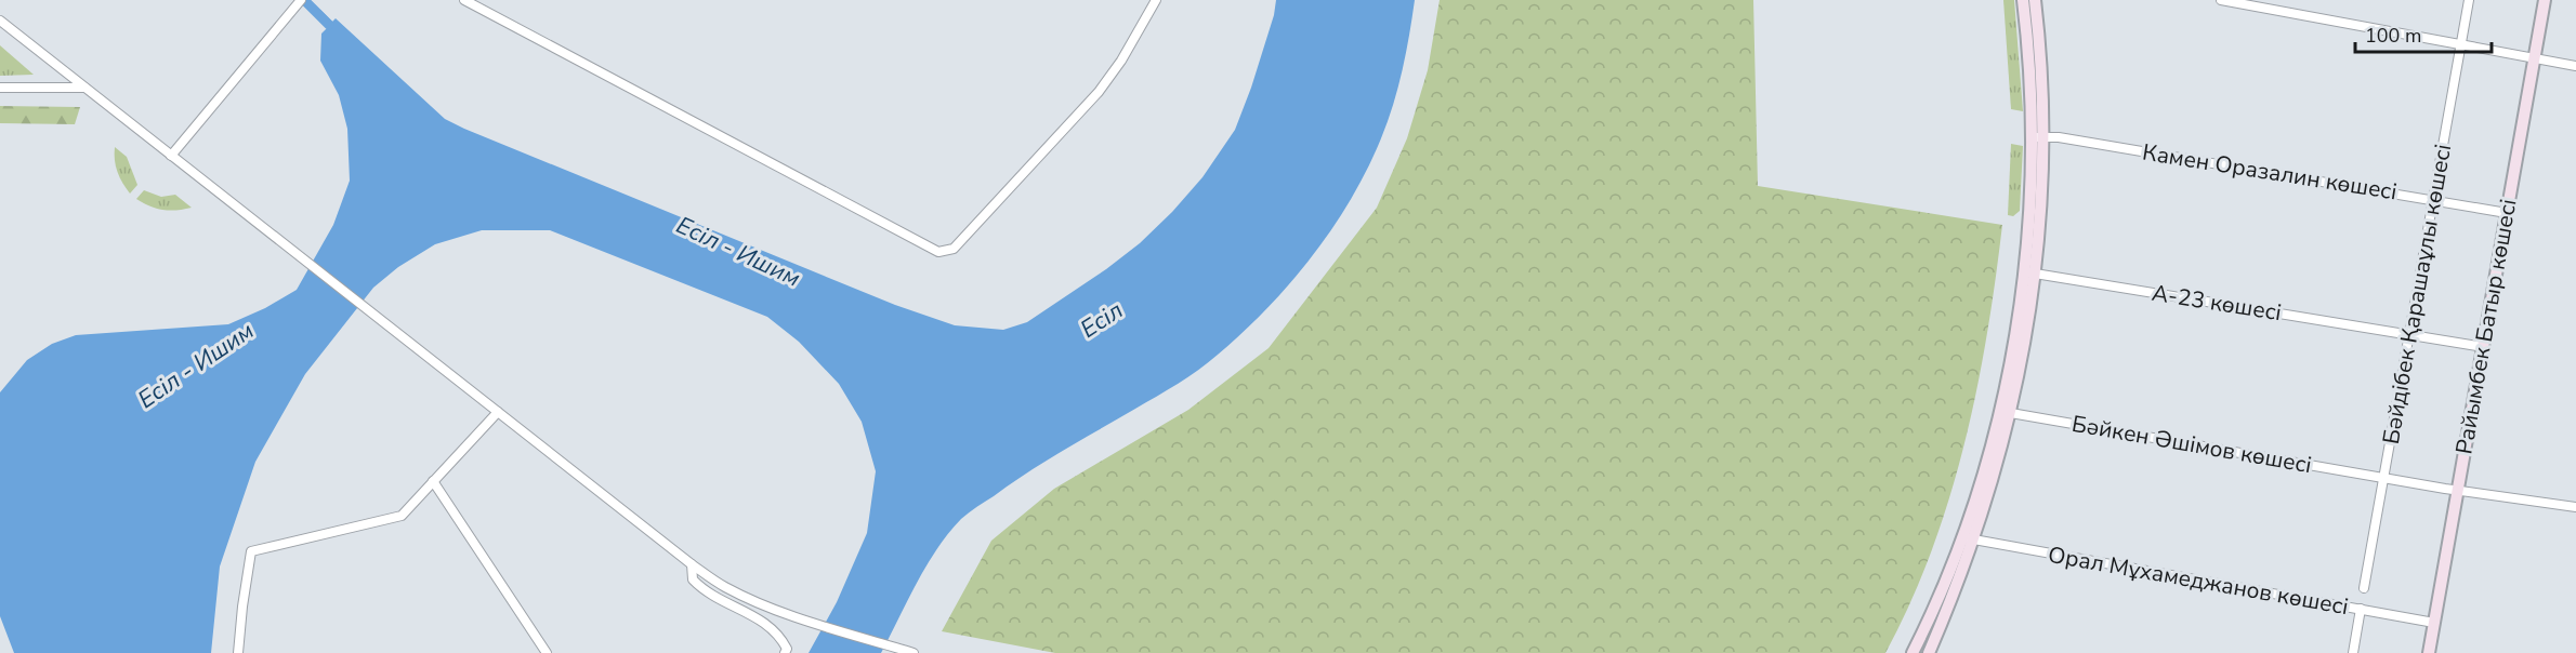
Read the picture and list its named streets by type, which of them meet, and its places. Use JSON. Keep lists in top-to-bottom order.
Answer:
{
  "streets": {
    "street": [
      "Камен Оразалин көшесі",
      "Бәйдібек Қарашаұлы көшесі",
      "А-23 көшесі",
      "Райымбек Батыр көшесі",
      "Бәйкен Әшімов көшесі",
      "Орал Мұхамеджанов көшесі"
    ]
  },
  "crossings": [
    ["Камен Оразалин көшесі", "Бәйдібек Қарашаұлы көшесі"],
    ["Камен Оразалин көшесі", "Райымбек Батыр көшесі"],
    ["Бәйдібек Қарашаұлы көшесі", "А-23 көшесі"],
    ["Бәйдібек Қарашаұлы көшесі", "Бәйкен Әшімов көшесі"],
    ["А-23 көшесі", "Райымбек Батыр көшесі"],
    ["Райымбек Батыр көшесі", "Бәйкен Әшімов көшесі"],
    ["Райымбек Батыр көшесі", "Орал Мұхамеджанов көшесі"]
  ],
  "water": ["Есіл - Ишим", "Есіл"],
  "scale_bar": "100 m"
}
